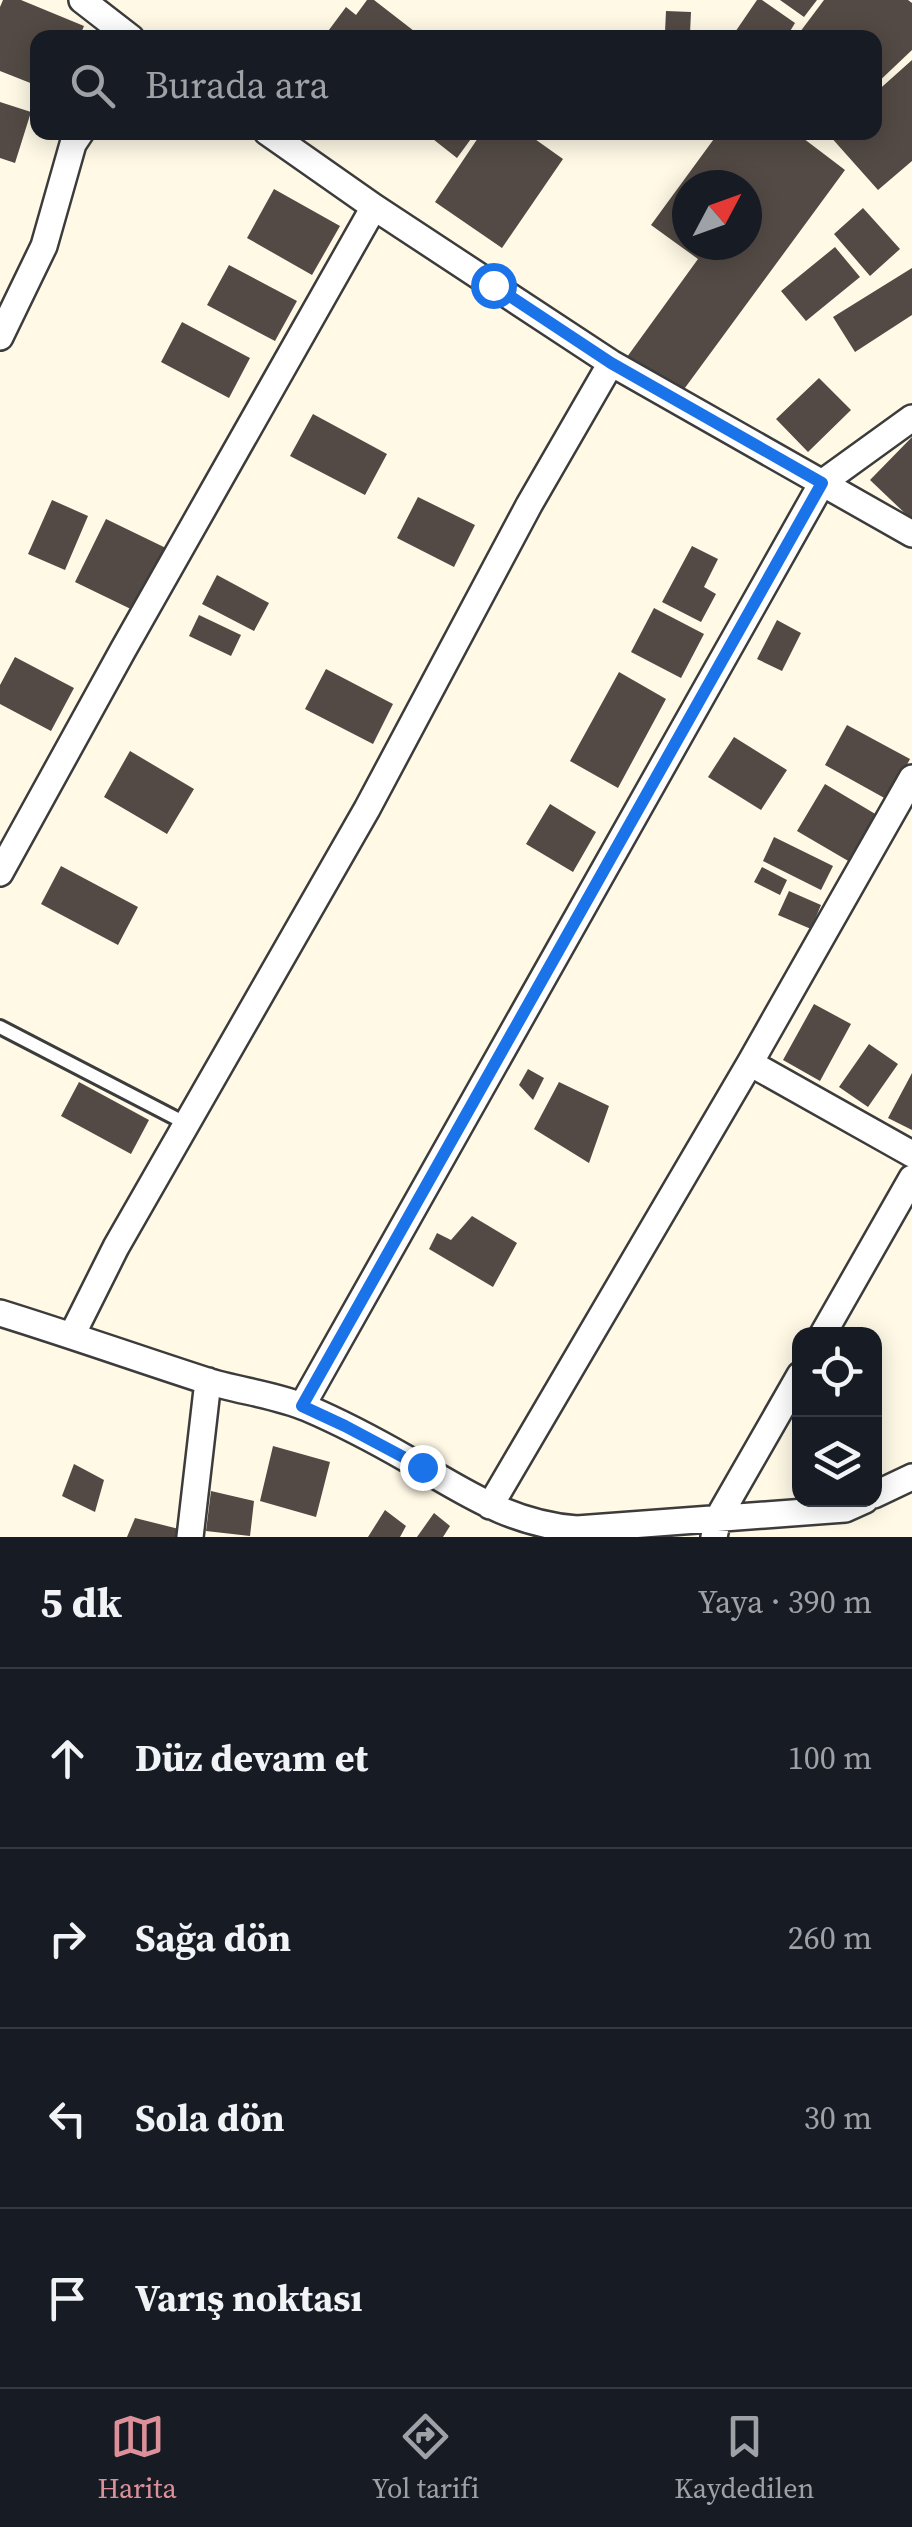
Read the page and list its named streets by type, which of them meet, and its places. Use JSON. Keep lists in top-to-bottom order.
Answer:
{
  "north": "top right",
  "page": {
    "search": "Burada ara",
    "heading": ["5 dk", "Yaya · 390 m"],
    "list": [
      ["Düz devam et", "100 m"],
      ["Sağa dön", "260 m"],
      ["Sola dön", "30 m"],
      "Varış noktası"
    ],
    "nav": ["Harita", "Yol tarifi", "Kaydedilen"]
  }
}
